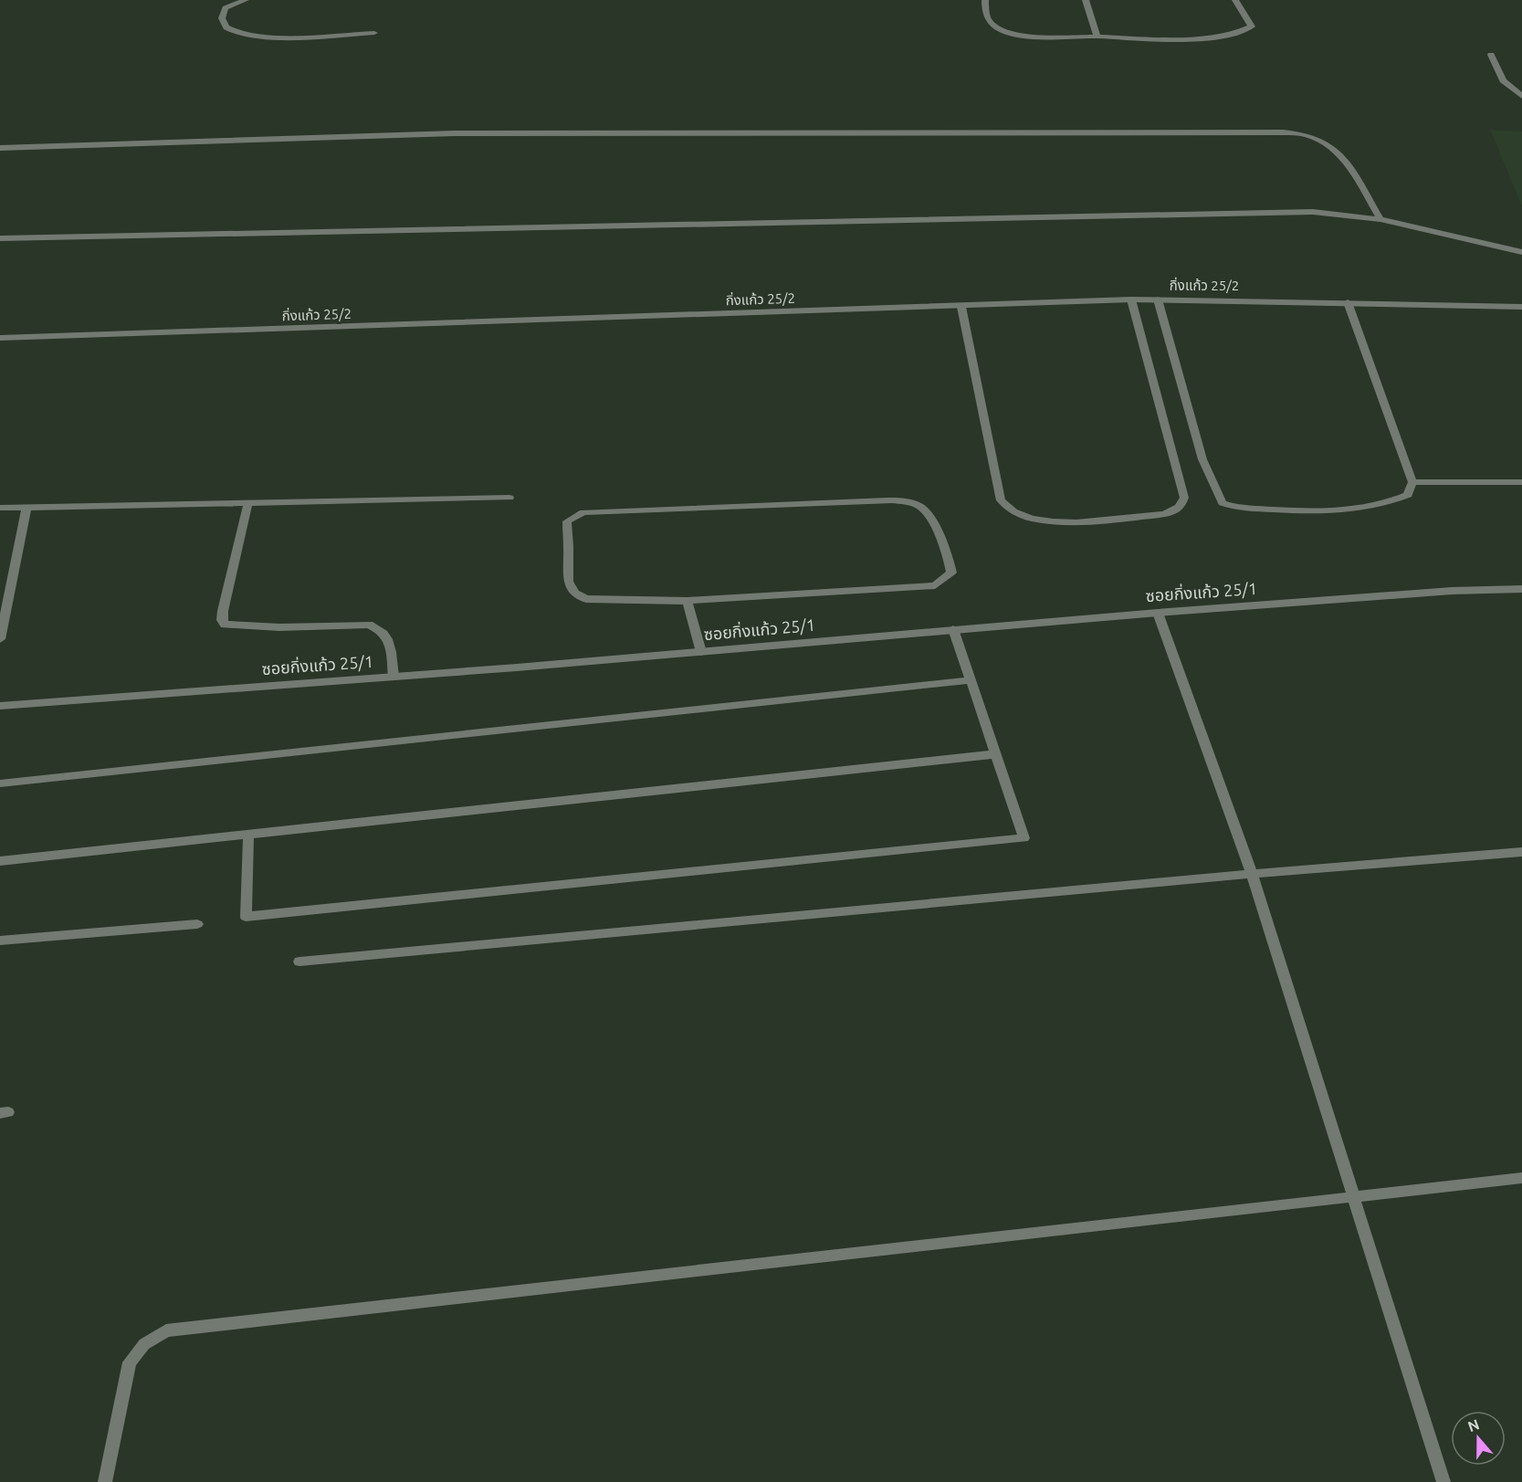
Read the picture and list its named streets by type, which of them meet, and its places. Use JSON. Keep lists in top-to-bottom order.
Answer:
{
  "streets": {
    "street": ["กิ่งแก้ว 25/2", "ซอยกิ่งแก้ว 25/1"]
  },
  "north": "top"
}
